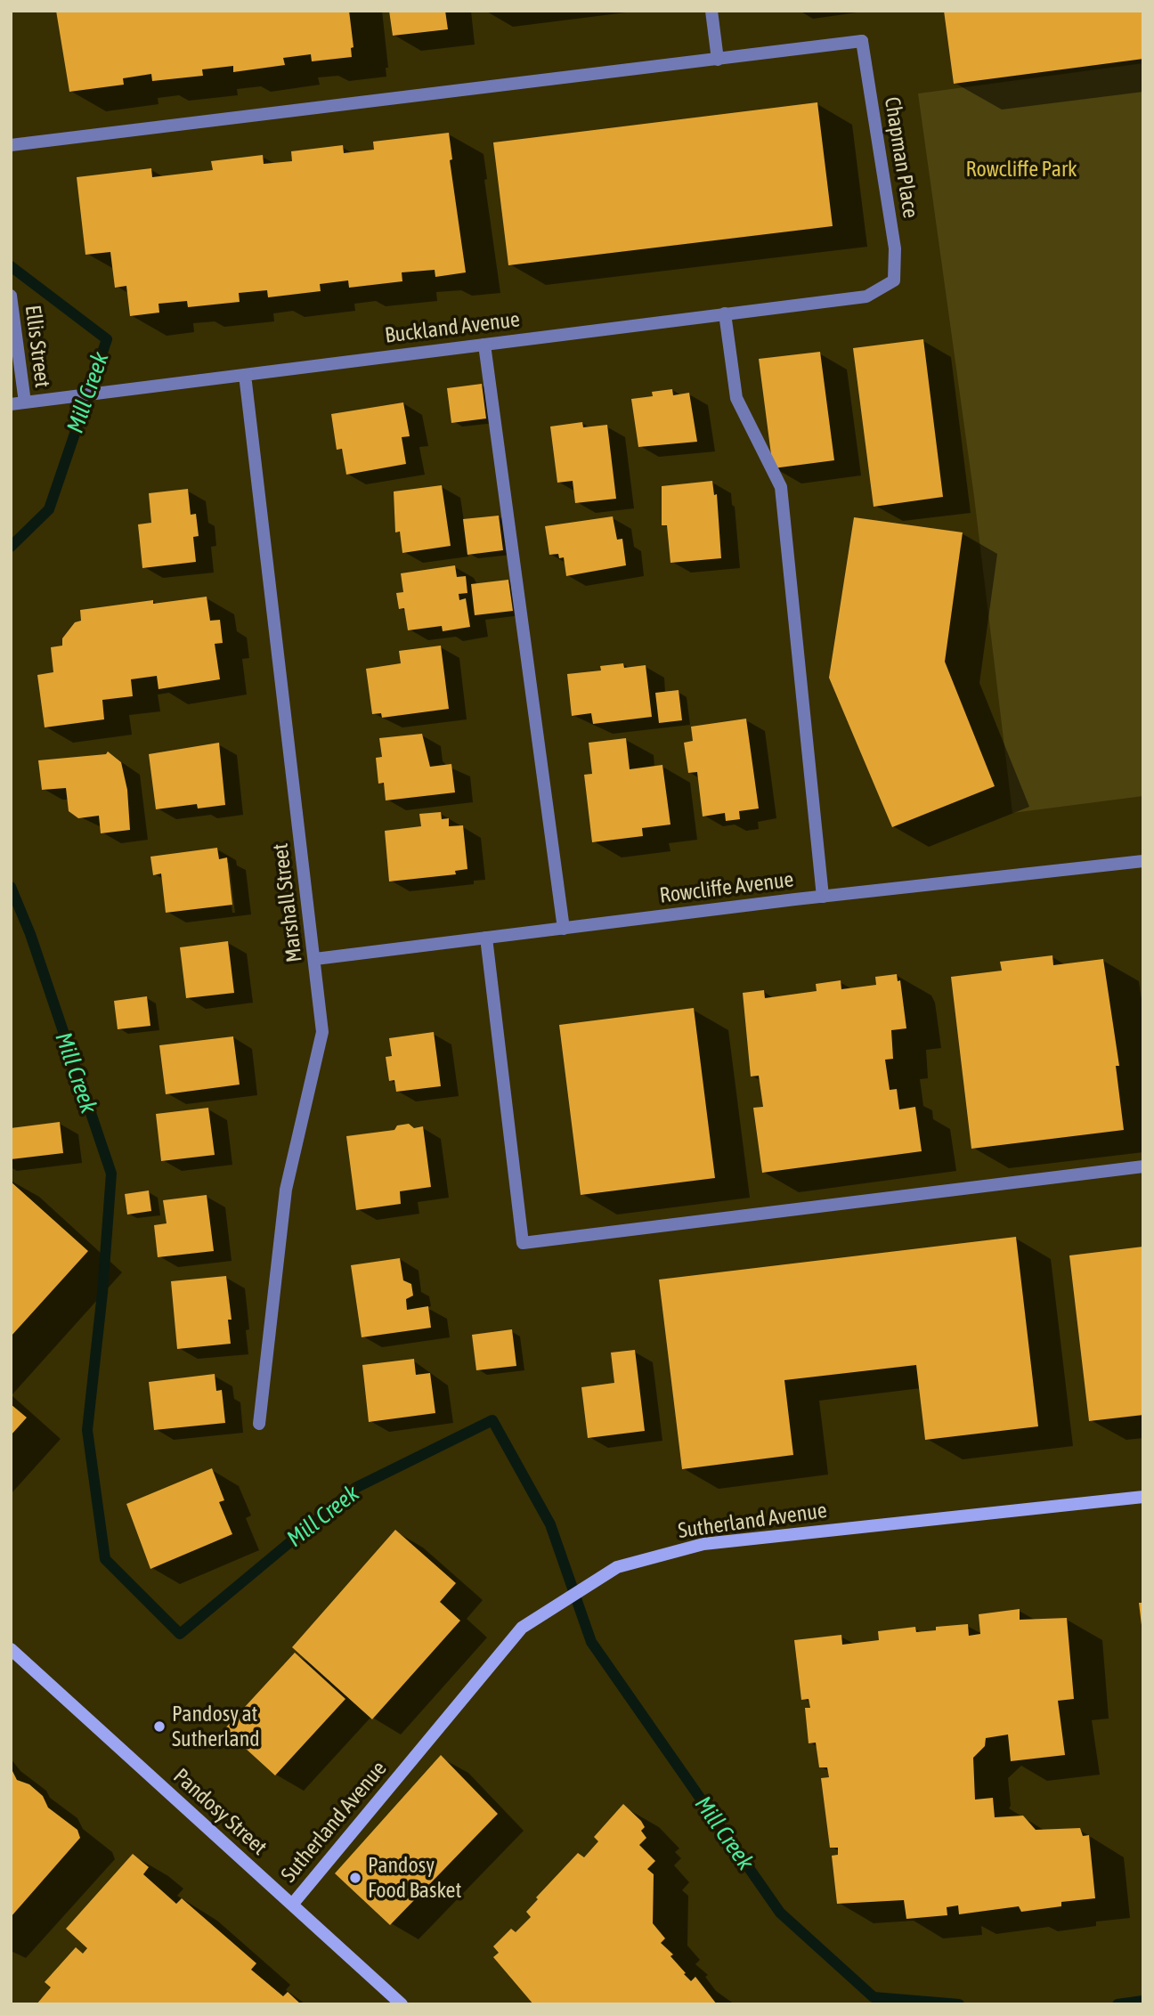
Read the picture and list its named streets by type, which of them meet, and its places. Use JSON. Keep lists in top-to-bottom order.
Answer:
{
  "streets": {
    "street": [
      "Chapman Place",
      "Buckland Avenue",
      "Ellis Street",
      "Rowcliffe Avenue",
      "Marshall Street",
      "Sutherland Avenue",
      "Pandosy Street"
    ]
  },
  "crossings": [
    ["Chapman Place", "Buckland Avenue"],
    ["Buckland Avenue", "Ellis Street"],
    ["Buckland Avenue", "Marshall Street"],
    ["Rowcliffe Avenue", "Marshall Street"],
    ["Sutherland Avenue", "Pandosy Street"]
  ],
  "water": ["Mill Creek"],
  "parks": ["Rowcliffe Park"],
  "places": ["Pandosy at Sutherland", "Pandosy Food Basket"]
}
